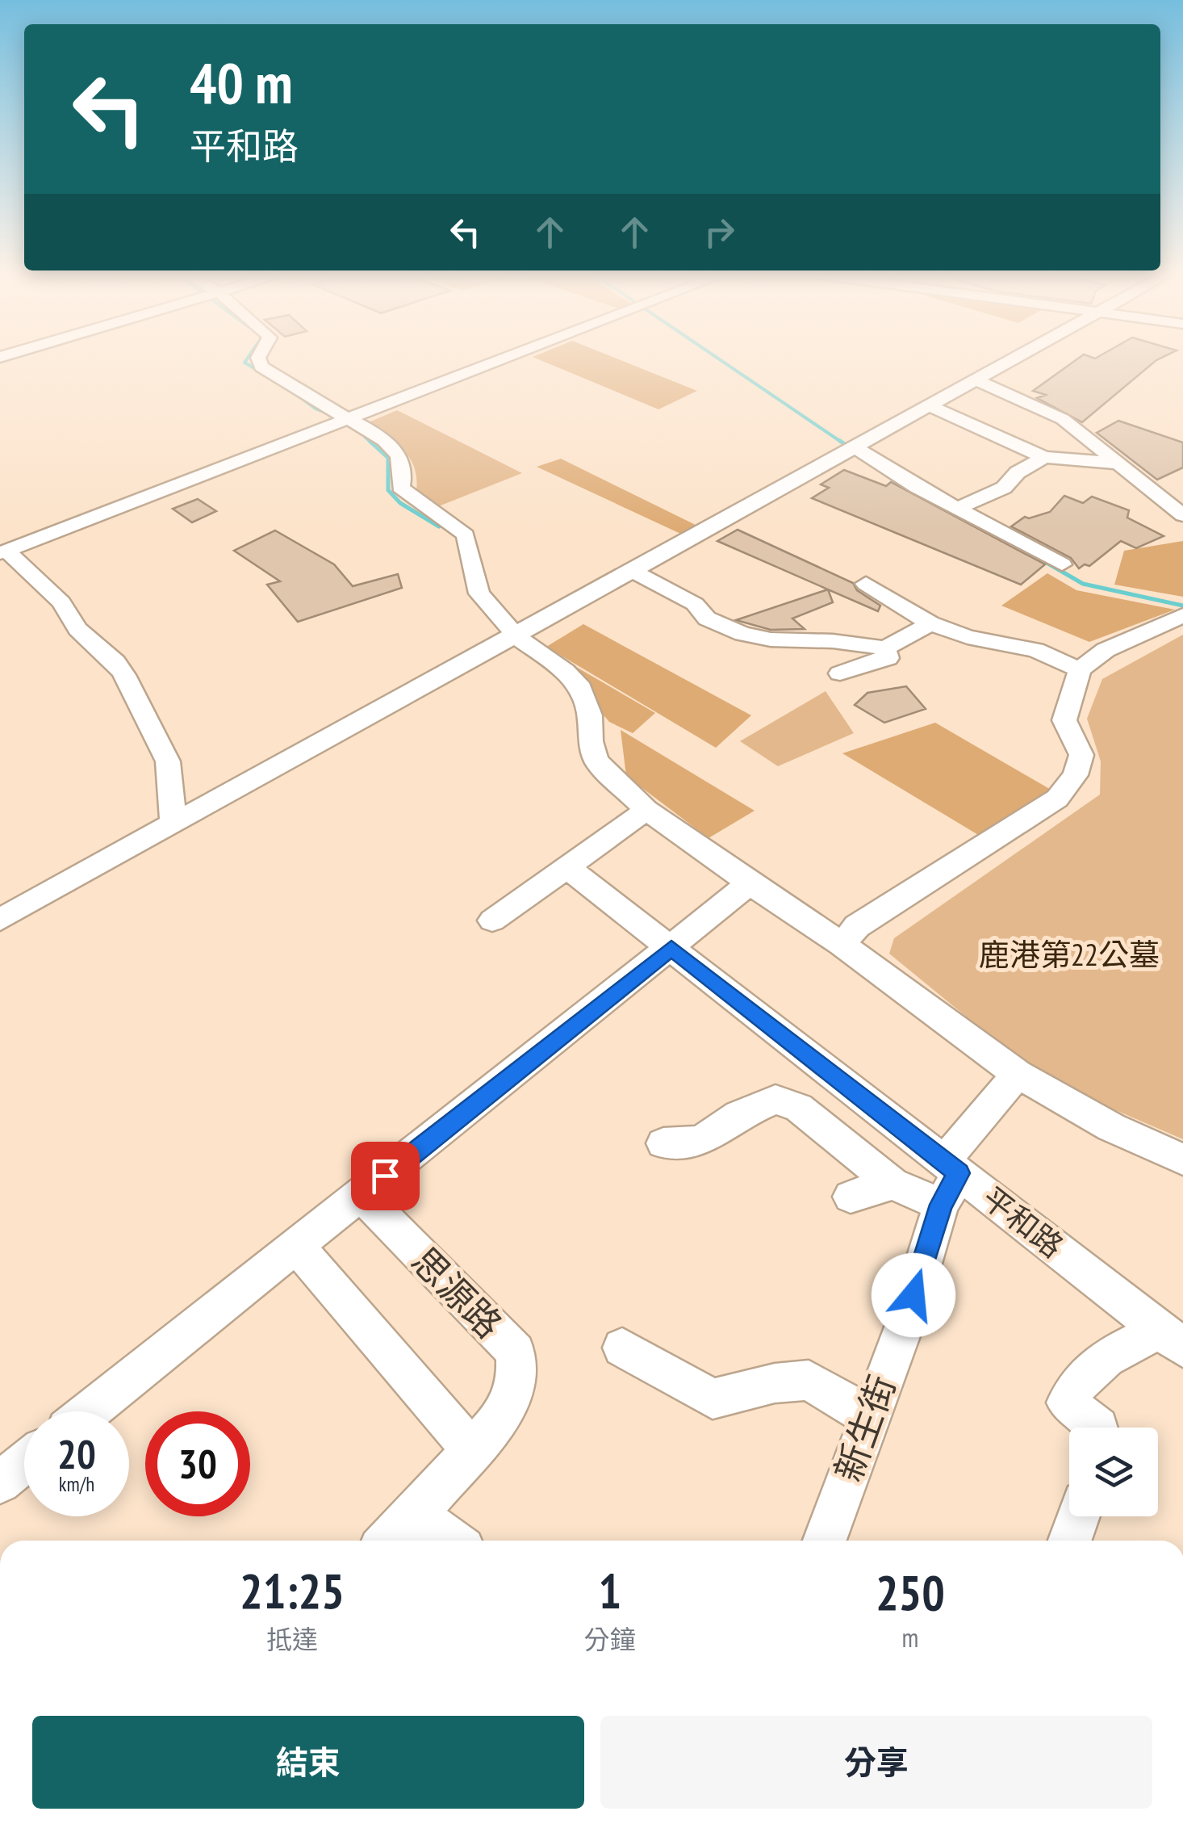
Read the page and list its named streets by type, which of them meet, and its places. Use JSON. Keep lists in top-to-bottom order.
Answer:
{
  "streets": {
    "street": ["平和路", "思源路", "新生街"]
  },
  "crossings": [
    ["平和路", "新生街"]
  ],
  "parks": ["鹿港第22公墓"],
  "page": {
    "turn": ["40 m", "平和路"],
    "speed": "20 km/h",
    "limit": "30",
    "eta": [
      "21:25",
      "抵達",
      "1",
      "分鐘",
      "250",
      "m"
    ],
    "buttons": ["結束", "分享"]
  }
}
